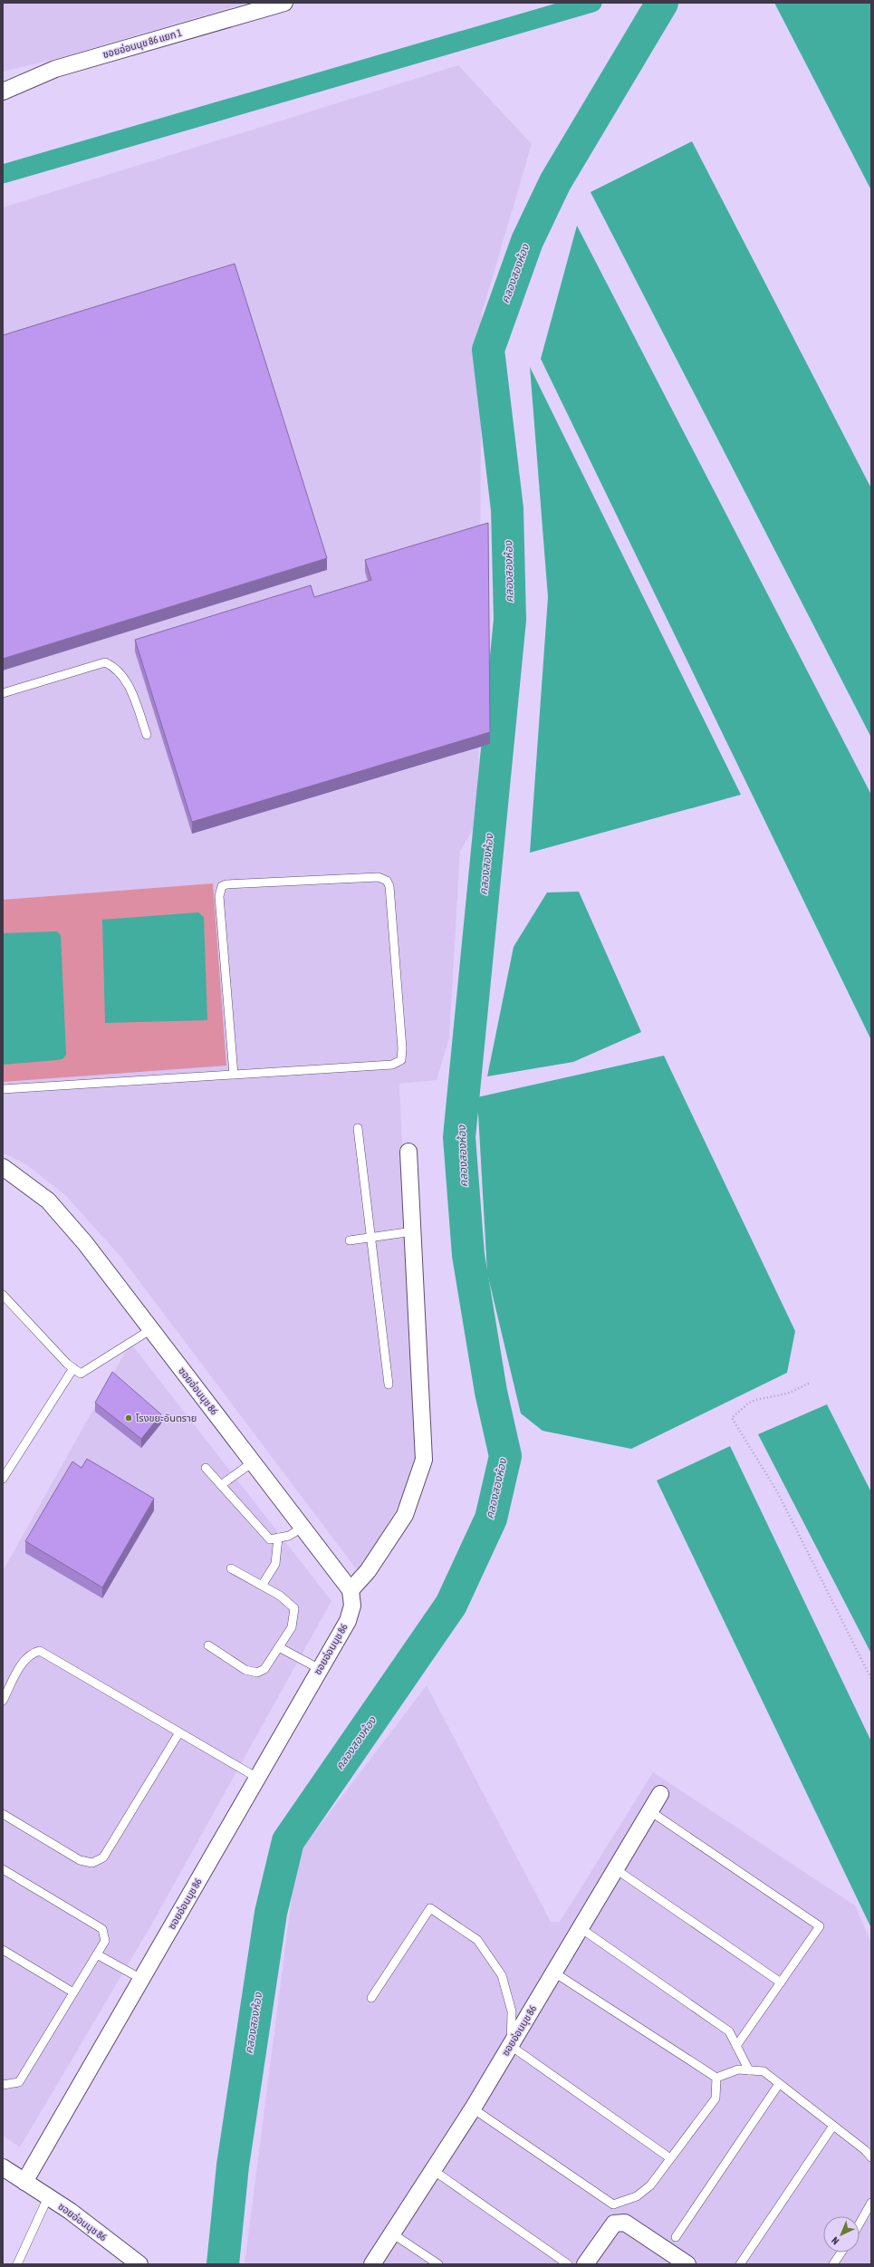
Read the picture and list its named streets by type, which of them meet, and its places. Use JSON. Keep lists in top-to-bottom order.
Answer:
{
  "streets": {
    "street": ["ซอยอ่อนนุช 86 แยก 1", "ซอยอ่อนนุช 86"]
  },
  "water": ["คลองสองห้อง"],
  "places": ["โรงขยะอันตราย"],
  "north": "bottom left"
}
